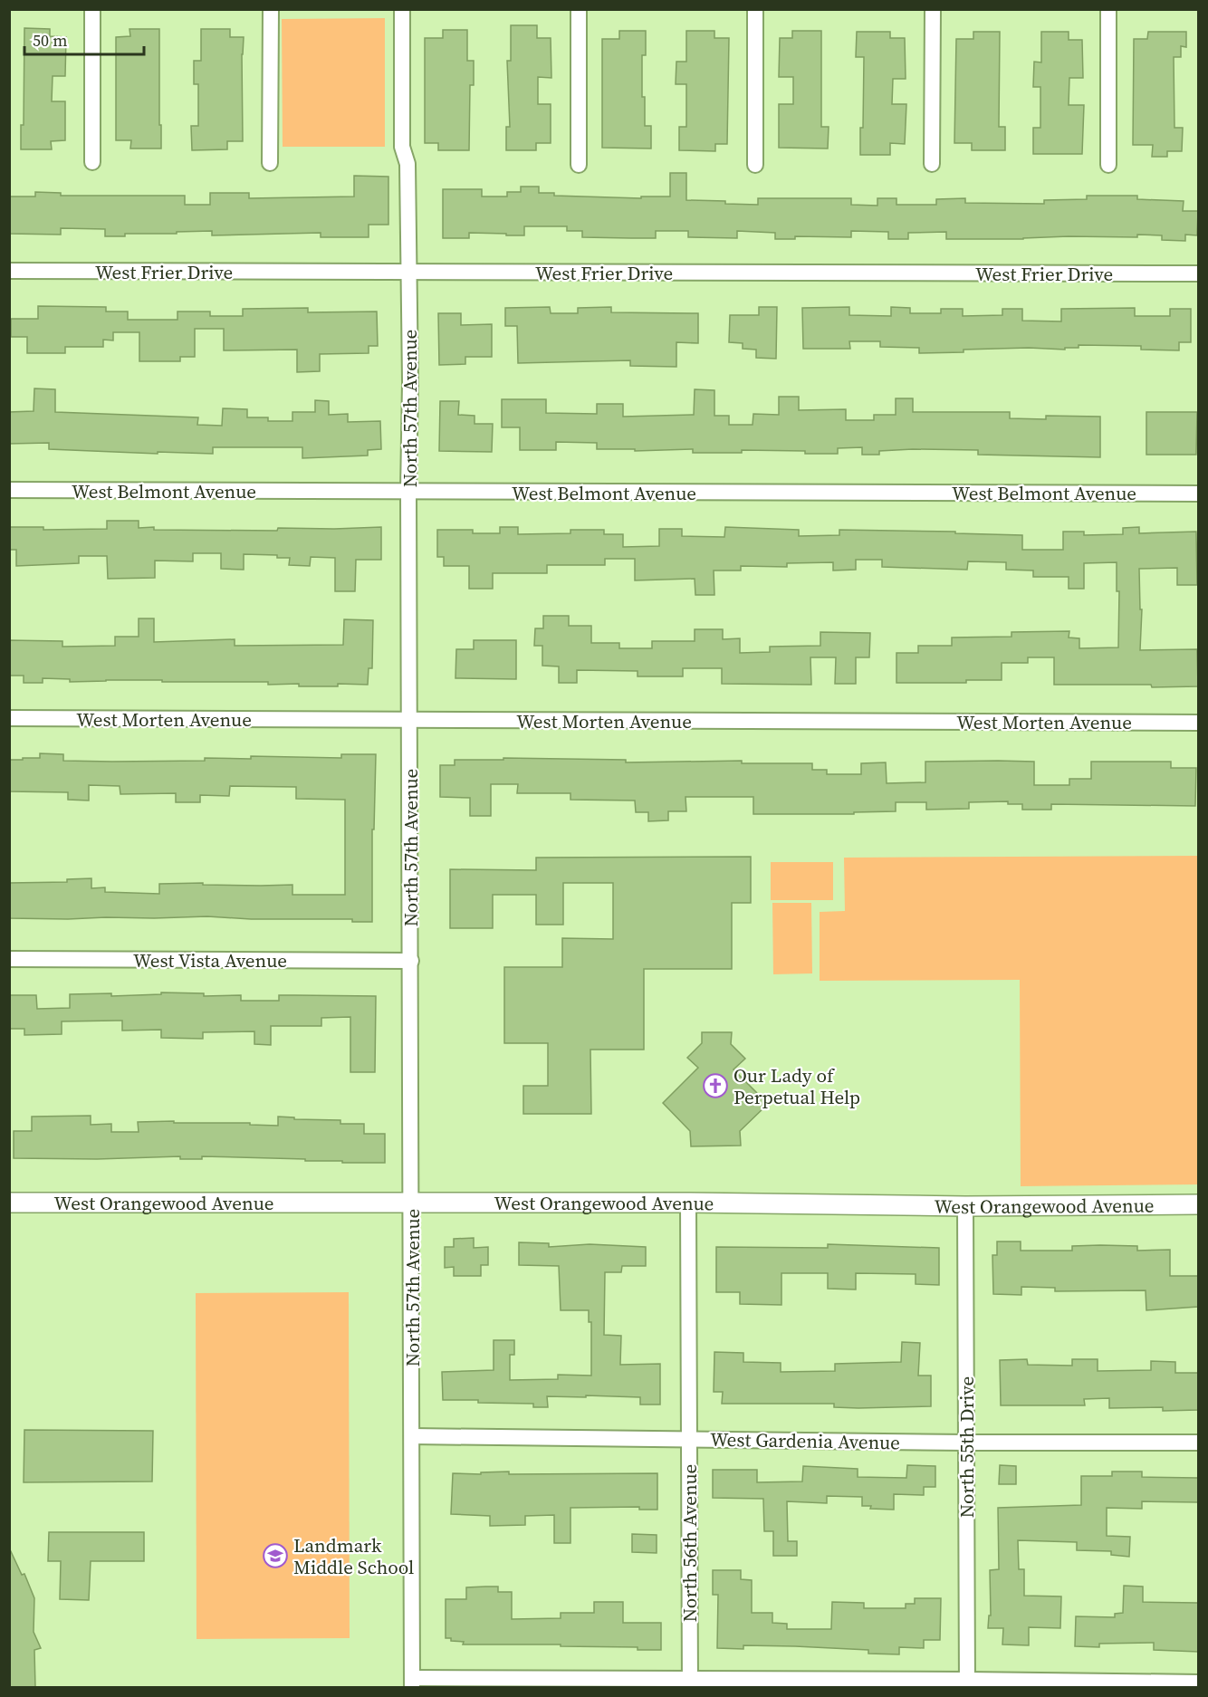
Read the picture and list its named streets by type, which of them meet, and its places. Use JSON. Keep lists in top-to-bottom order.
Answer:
{
  "streets": {
    "street": [
      "West Frier Drive",
      "North 57th Avenue",
      "West Belmont Avenue",
      "West Morten Avenue",
      "West Vista Avenue",
      "West Orangewood Avenue",
      "West Gardenia Avenue",
      "North 55th Drive",
      "North 56th Avenue"
    ]
  },
  "crossings": [
    ["West Frier Drive", "North 57th Avenue"],
    ["North 57th Avenue", "West Belmont Avenue"],
    ["North 57th Avenue", "West Morten Avenue"],
    ["North 57th Avenue", "West Vista Avenue"],
    ["North 57th Avenue", "West Orangewood Avenue"],
    ["North 57th Avenue", "West Gardenia Avenue"],
    ["West Orangewood Avenue", "North 55th Drive"],
    ["West Orangewood Avenue", "North 56th Avenue"],
    ["West Gardenia Avenue", "North 55th Drive"],
    ["West Gardenia Avenue", "North 56th Avenue"]
  ],
  "places": {
    "church": ["Our Lady of Perpetual Help"],
    "school or university": ["Landmark Middle School"]
  },
  "scale_bar": "50 m"
}
